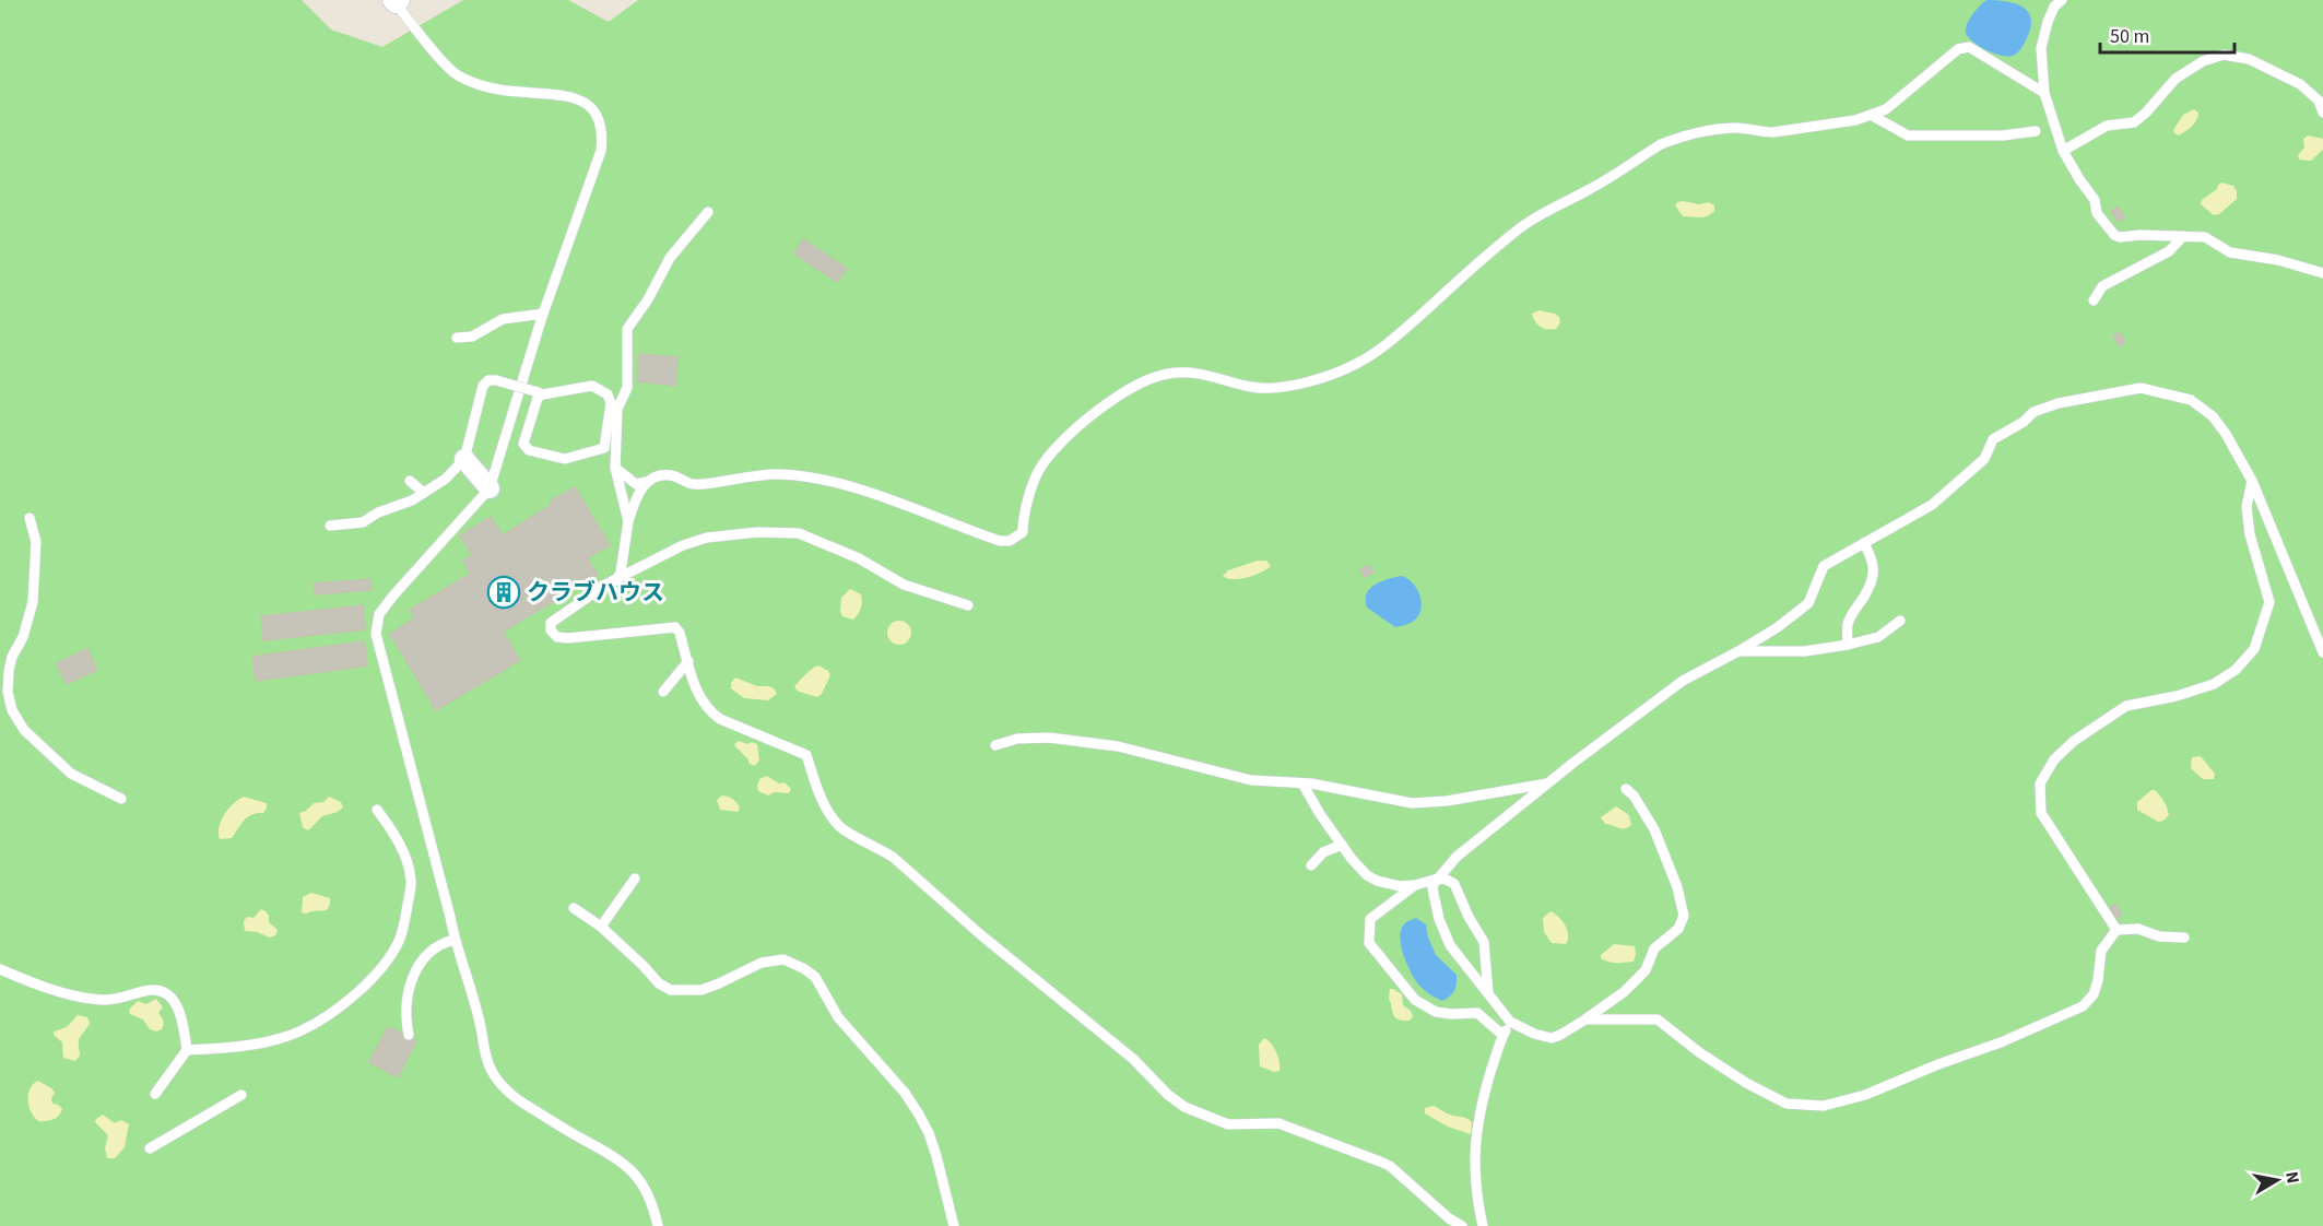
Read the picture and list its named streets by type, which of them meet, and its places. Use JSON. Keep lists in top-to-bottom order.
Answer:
{
  "places": {
    "building": ["クラブハウス"]
  },
  "scale_bar": "50 m",
  "north": "right"
}
